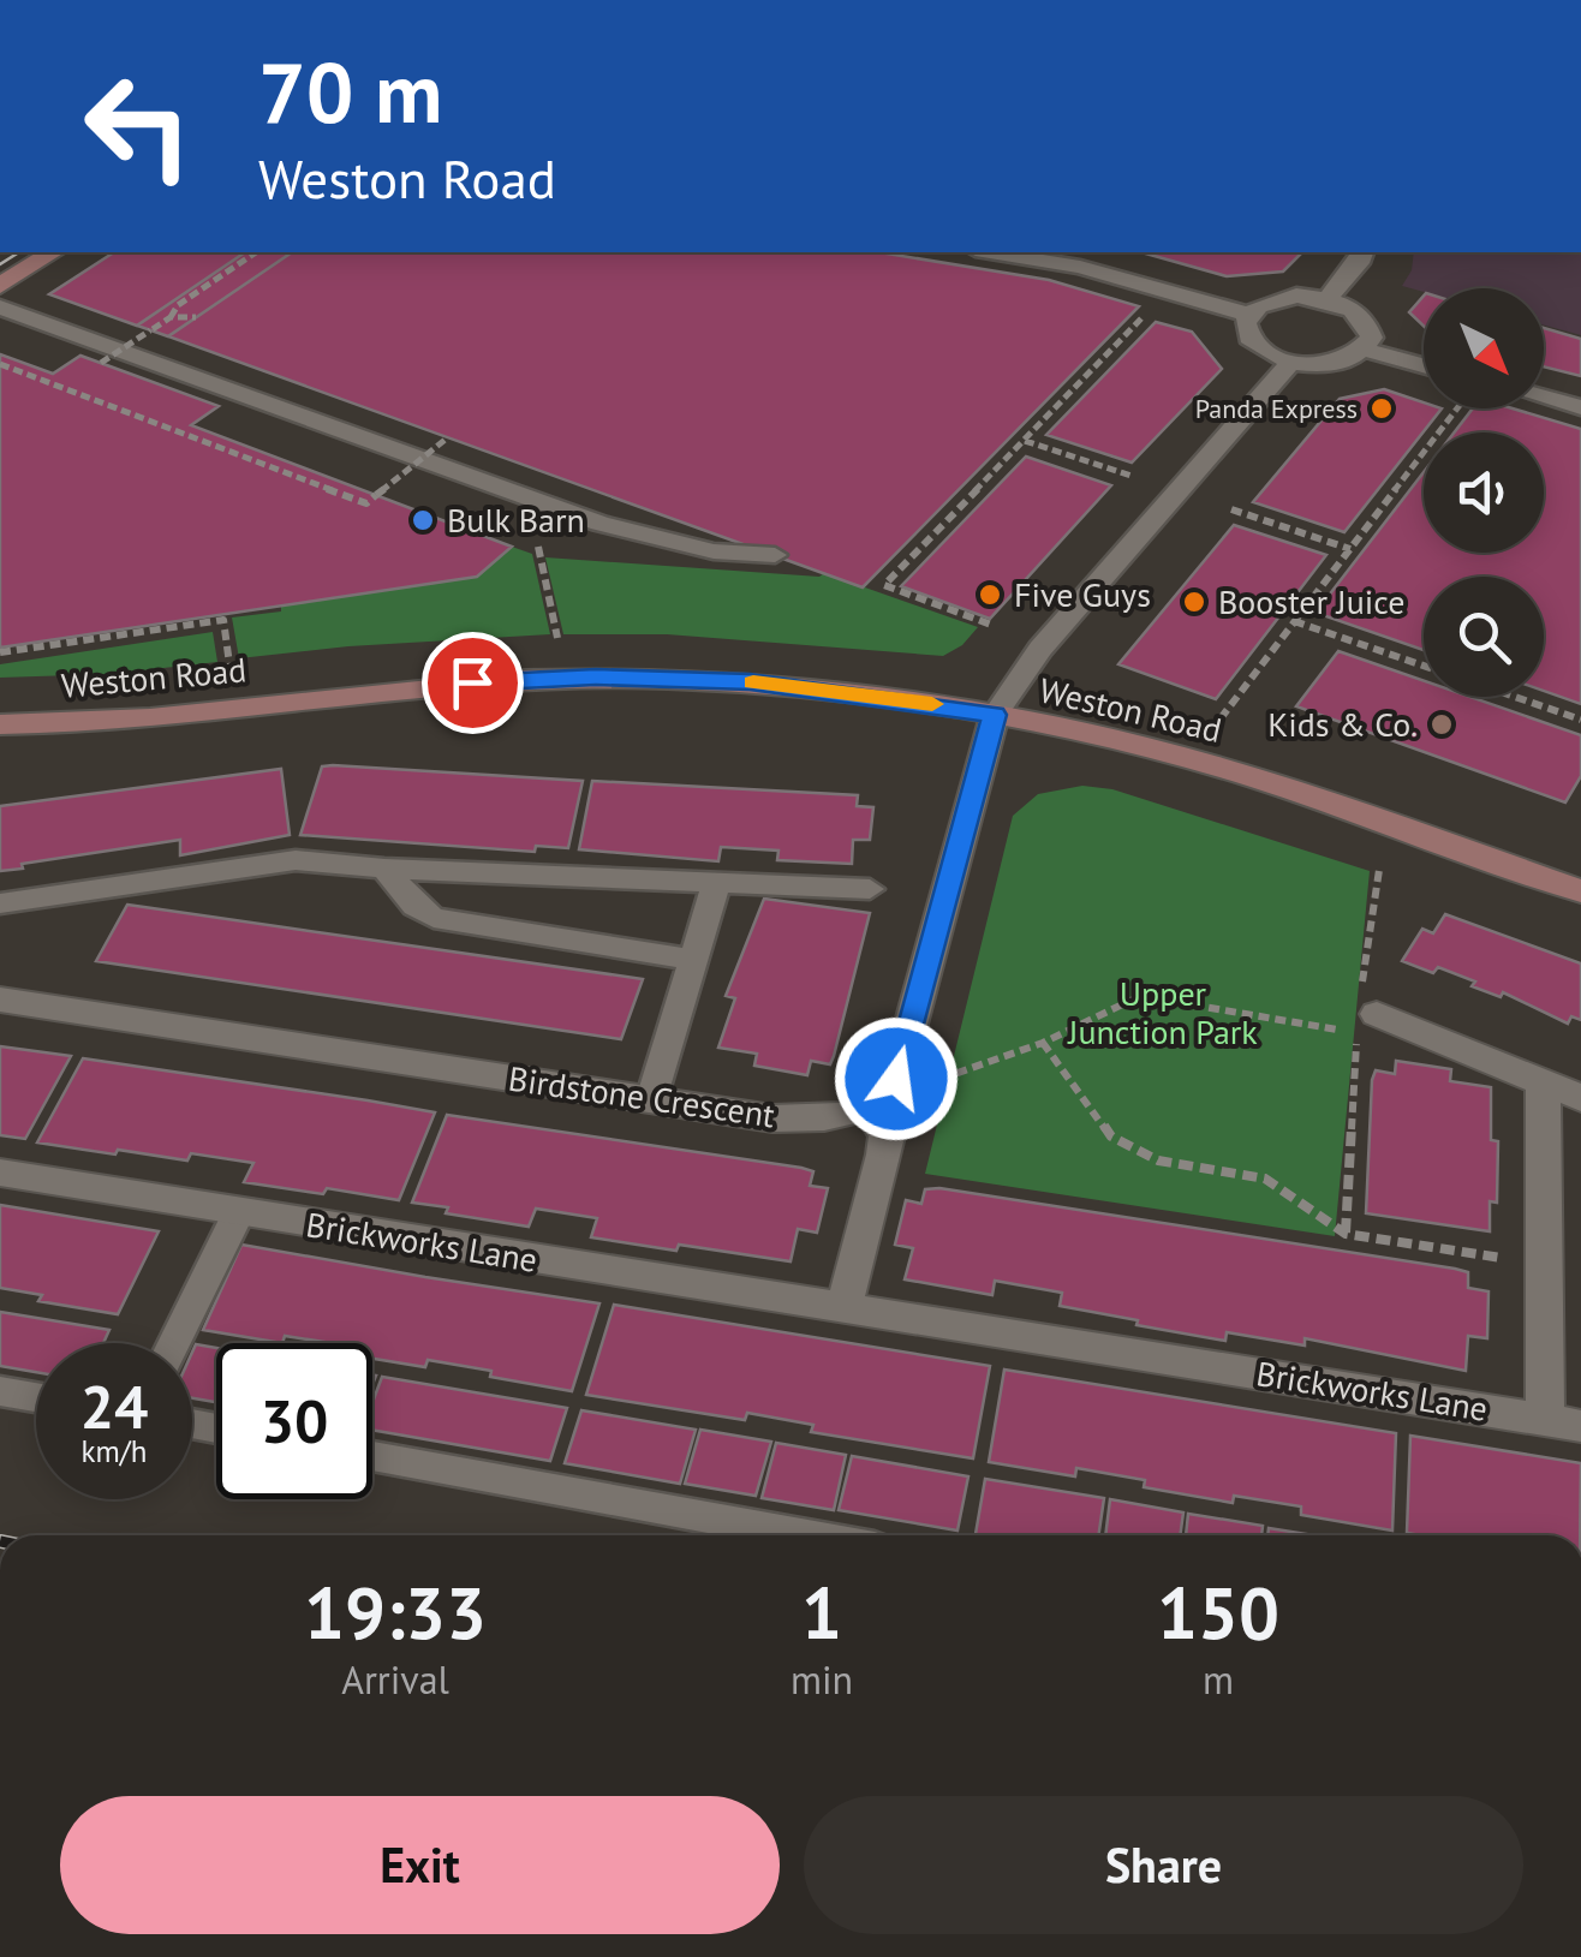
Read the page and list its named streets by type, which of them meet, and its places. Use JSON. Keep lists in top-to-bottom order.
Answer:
{
  "streets": {
    "main road": ["Weston Road"],
    "street": ["Birdstone Crescent", "Brickworks Lane"]
  },
  "parks": ["Upper Junction Park"],
  "places": [
    "Panda Express",
    "Bulk Barn",
    "Five Guys",
    "Booster Juice",
    "Kids & Co."
  ],
  "north": "bottom right",
  "page": {
    "turn": ["70 m", "Weston Road"],
    "speed": "24 km/h",
    "limit": "30",
    "eta": [
      "19:33",
      "Arrival",
      "1",
      "min",
      "150",
      "m"
    ],
    "buttons": ["Exit", "Share"]
  }
}
